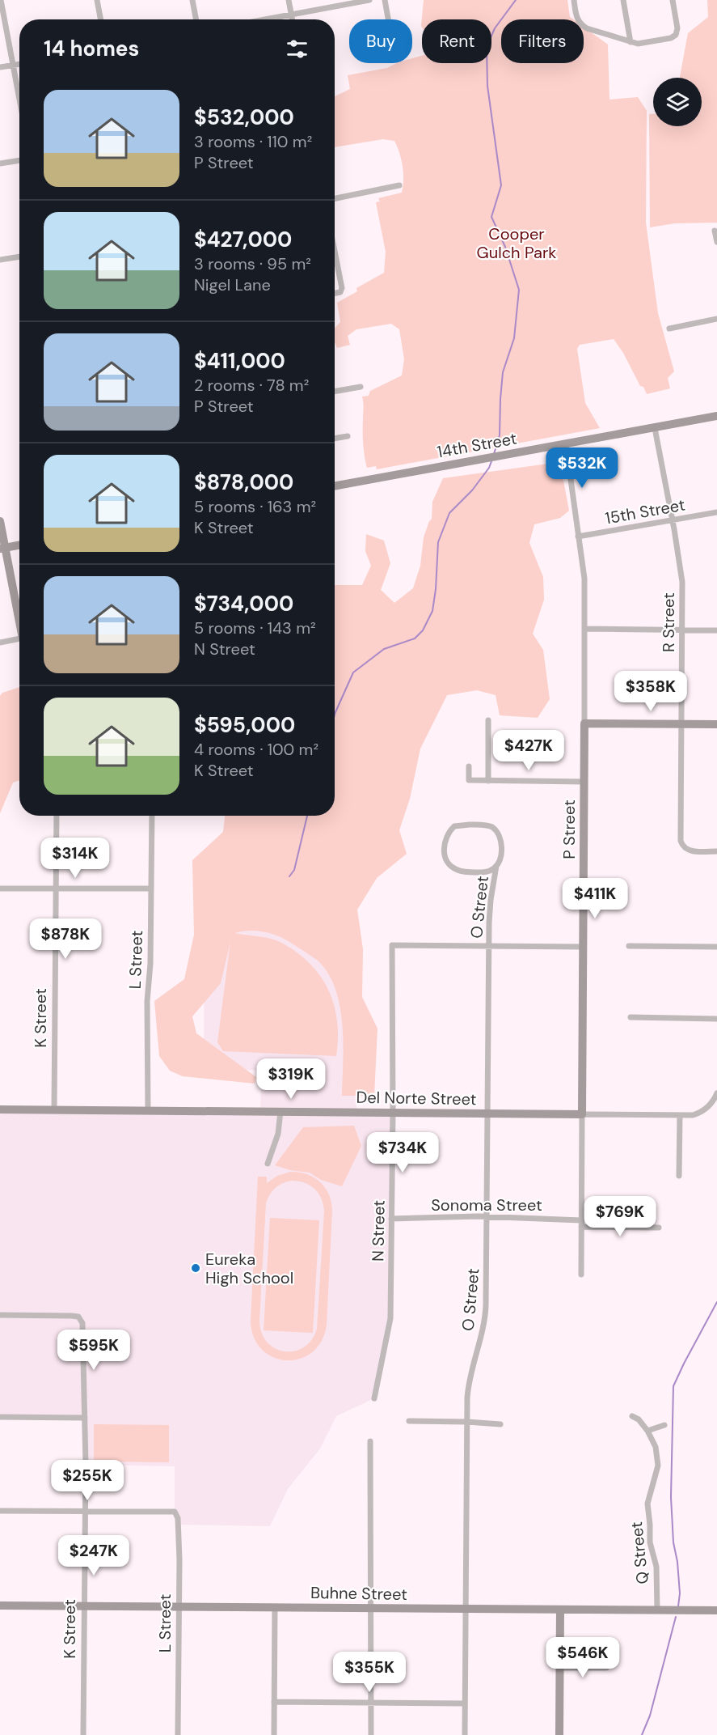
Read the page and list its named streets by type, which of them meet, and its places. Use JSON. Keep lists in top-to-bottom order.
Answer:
{
  "streets": {
    "street": [
      "14th Street",
      "15th Street",
      "R Street",
      "P Street",
      "O Street",
      "L Street",
      "K Street",
      "Del Norte Street",
      "Sonoma Street",
      "N Street",
      "Q Street",
      "Buhne Street"
    ]
  },
  "crossings": [
    ["14th Street", "R Street"],
    ["14th Street", "P Street"],
    ["15th Street", "R Street"],
    ["15th Street", "P Street"],
    ["P Street", "Del Norte Street"],
    ["P Street", "Sonoma Street"],
    ["O Street", "Del Norte Street"],
    ["O Street", "Sonoma Street"],
    ["O Street", "N Street"],
    ["O Street", "Buhne Street"],
    ["L Street", "K Street"],
    ["L Street", "Del Norte Street"],
    ["L Street", "Buhne Street"],
    ["K Street", "Del Norte Street"],
    ["K Street", "Buhne Street"],
    ["Del Norte Street", "N Street"],
    ["Sonoma Street", "N Street"],
    ["Q Street", "Buhne Street"]
  ],
  "parks": ["Cooper Gulch Park"],
  "places": ["Eureka High School"],
  "page": {
    "chip": ["Buy", "Rent", "Filters"],
    "heading": "14 homes",
    "list": [
      {
        "name": "$532,000",
        "note": "3 rooms · 110 m² · P Street"
      },
      {
        "name": "$427,000",
        "note": "3 rooms · 95 m² · Nigel Lane"
      },
      {
        "name": "$411,000",
        "note": "2 rooms · 78 m² · P Street"
      },
      {
        "name": "$878,000",
        "note": "5 rooms · 163 m² · K Street"
      },
      {
        "name": "$734,000",
        "note": "5 rooms · 143 m² · N Street"
      },
      {
        "name": "$595,000",
        "note": "4 rooms · 100 m² · K Street"
      }
    ],
    "price": [
      "$532K",
      "$358K",
      "$427K",
      "$314K",
      "$411K",
      "$878K",
      "$319K",
      "$734K",
      "$769K",
      "$595K",
      "$255K",
      "$247K",
      "$546K",
      "$355K"
    ]
  }
}
